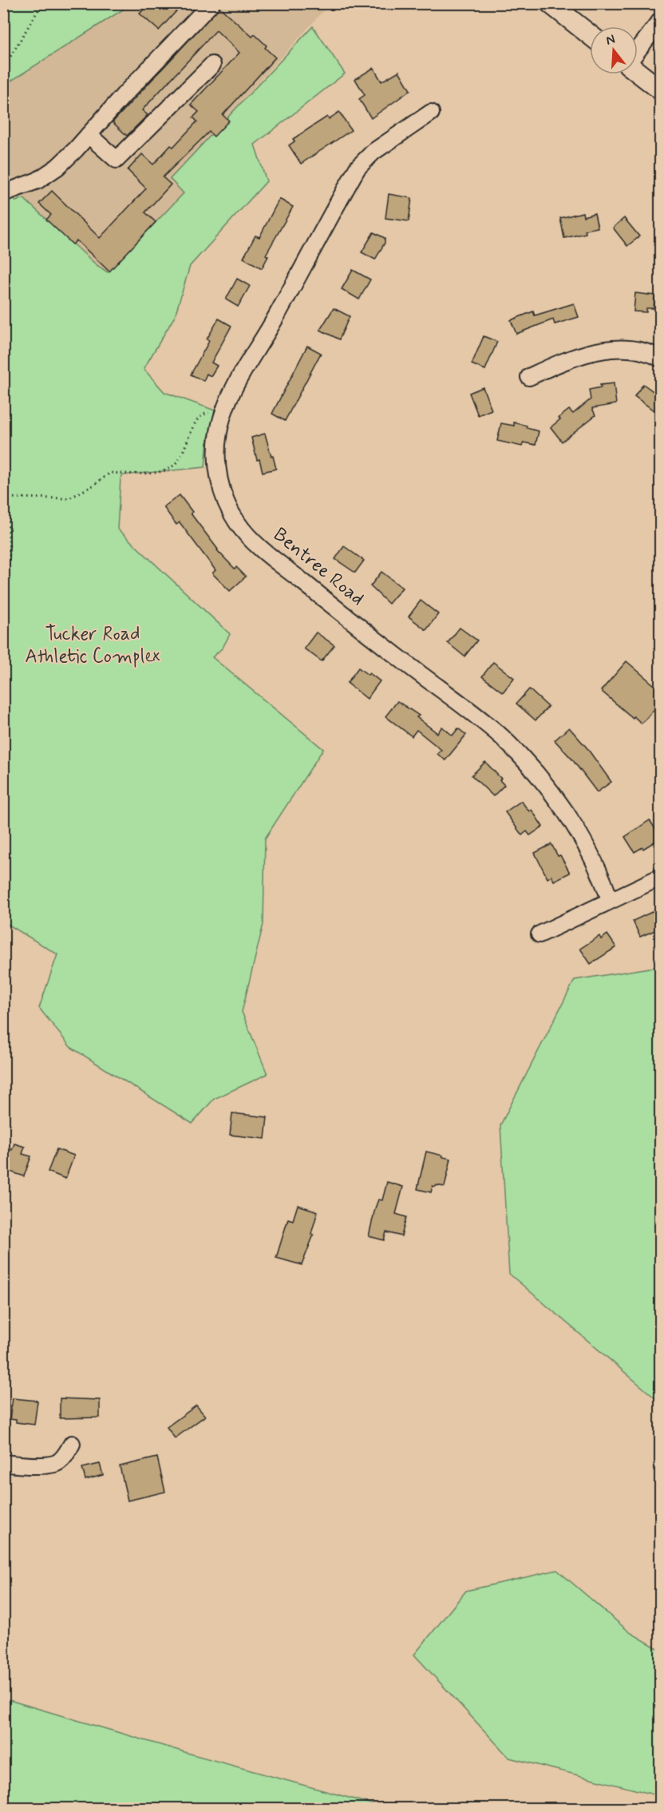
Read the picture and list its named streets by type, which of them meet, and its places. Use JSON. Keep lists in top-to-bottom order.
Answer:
{
  "streets": {
    "street": ["Bentree Road"]
  },
  "parks": ["Tucker Road Athletic Complex"],
  "north": "top"
}
